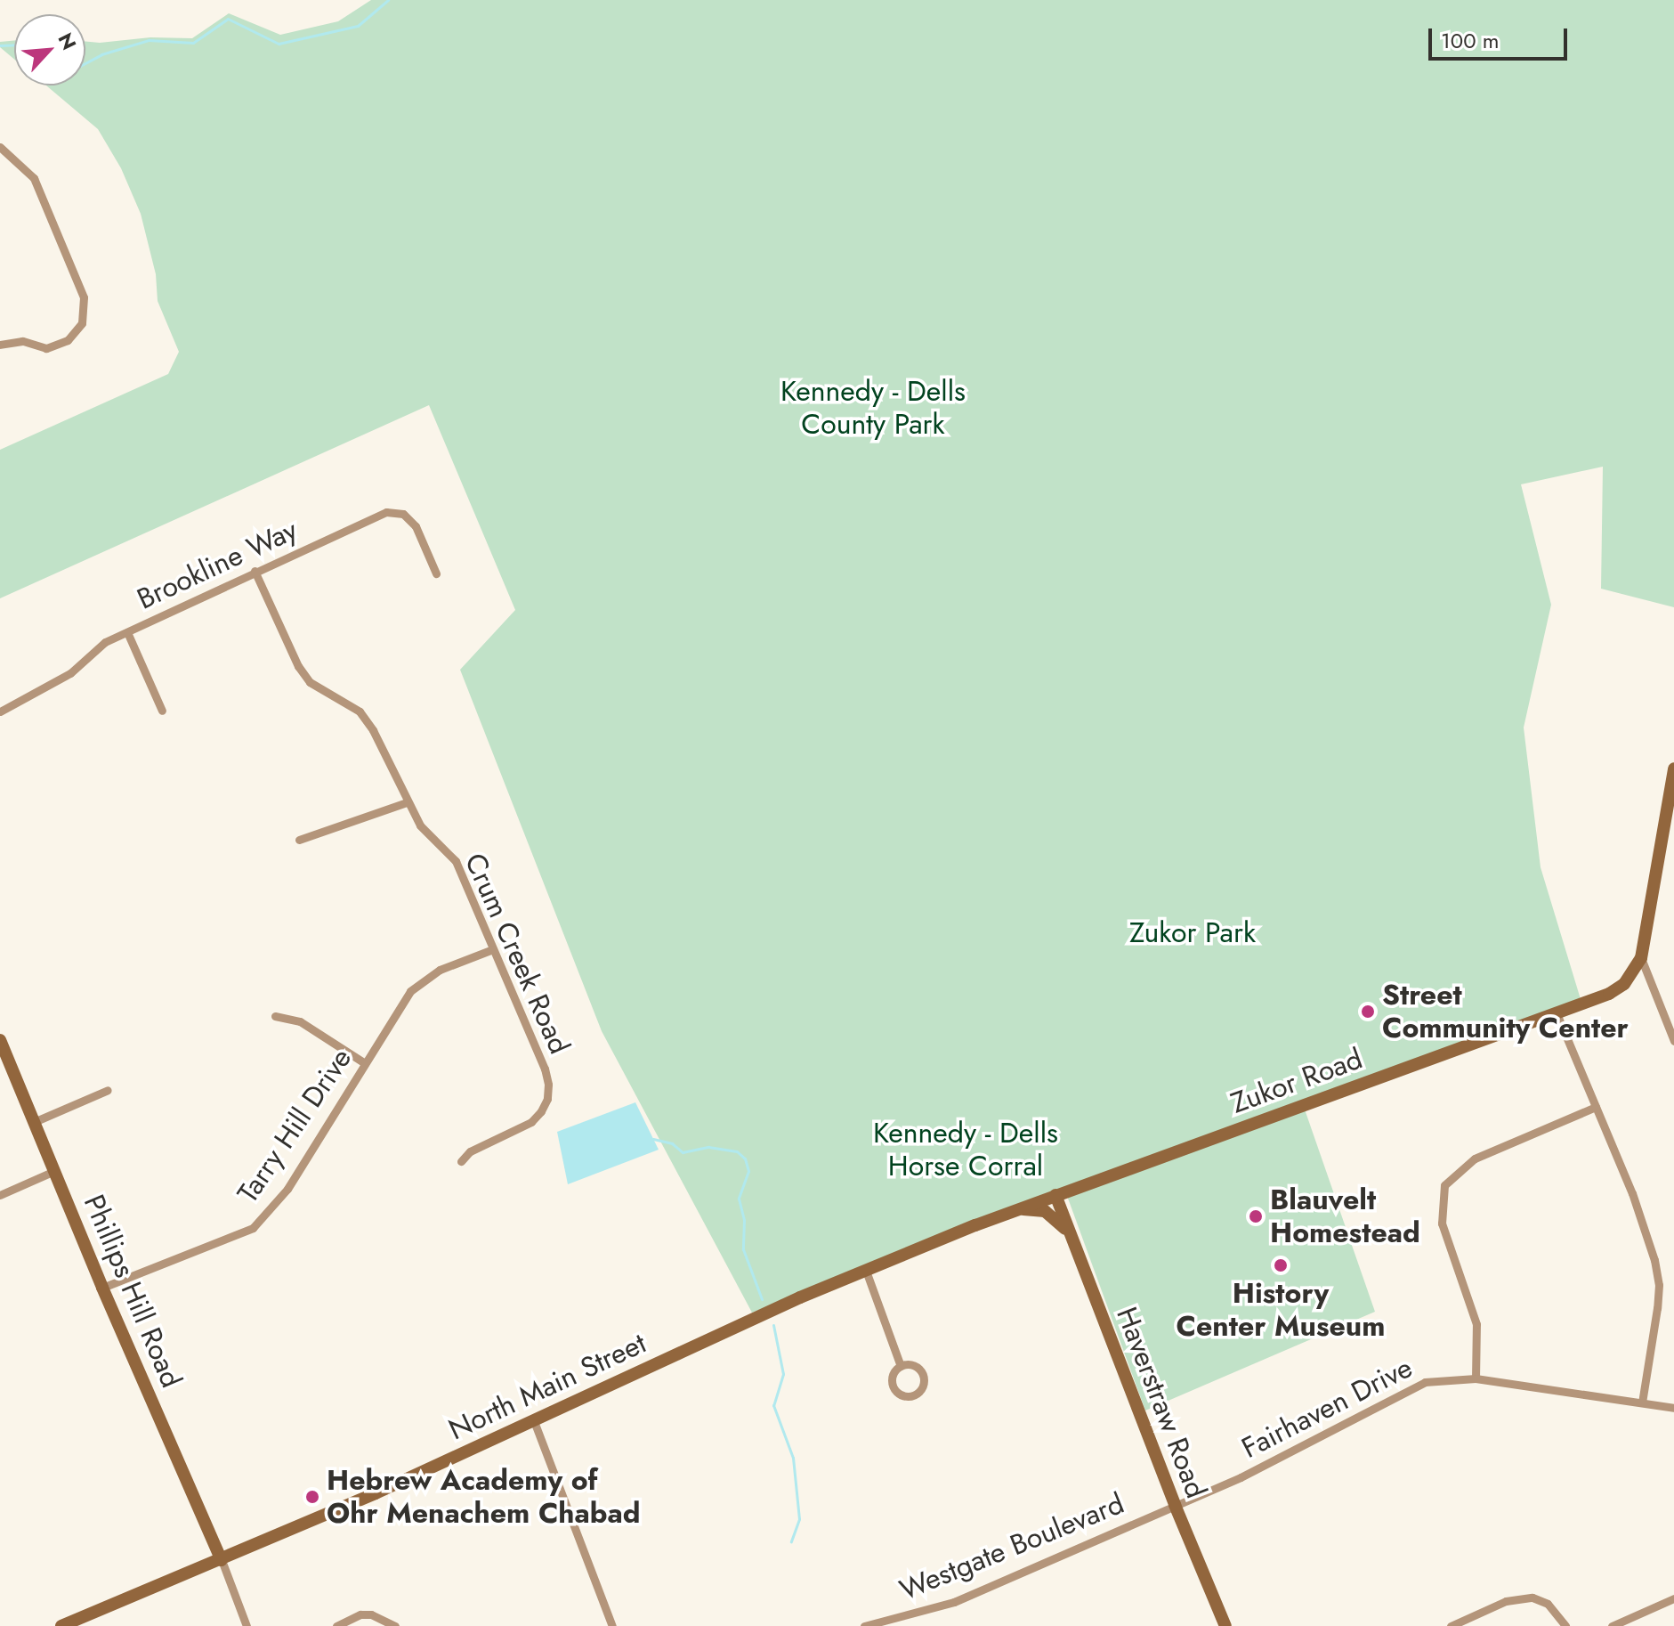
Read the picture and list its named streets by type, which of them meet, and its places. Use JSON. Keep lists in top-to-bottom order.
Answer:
{
  "streets": {
    "street": [
      "Brookline Way",
      "Crum Creek Road",
      "Zukor Road",
      "Tarry Hill Drive",
      "Phillips Hill Road",
      "North Main Street",
      "Haverstraw Road",
      "Fairhaven Drive",
      "Westgate Boulevard"
    ]
  },
  "crossings": [
    ["Brookline Way", "Crum Creek Road"],
    ["Crum Creek Road", "Tarry Hill Drive"],
    ["Zukor Road", "North Main Street"],
    ["Zukor Road", "Haverstraw Road"],
    ["Tarry Hill Drive", "Phillips Hill Road"],
    ["Phillips Hill Road", "North Main Street"],
    ["North Main Street", "Haverstraw Road"],
    ["Haverstraw Road", "Fairhaven Drive"],
    ["Haverstraw Road", "Westgate Boulevard"],
    ["Fairhaven Drive", "Westgate Boulevard"]
  ],
  "parks": ["Kennedy - Dells County Park", "Zukor Park", "Kennedy - Dells Horse Corral"],
  "places": [
    "Street Community Center",
    "Blauvelt Homestead",
    "History Center Museum",
    "Hebrew Academy of Ohr Menachem Chabad"
  ],
  "scale_bar": "100 m",
  "north": "top right"
}
